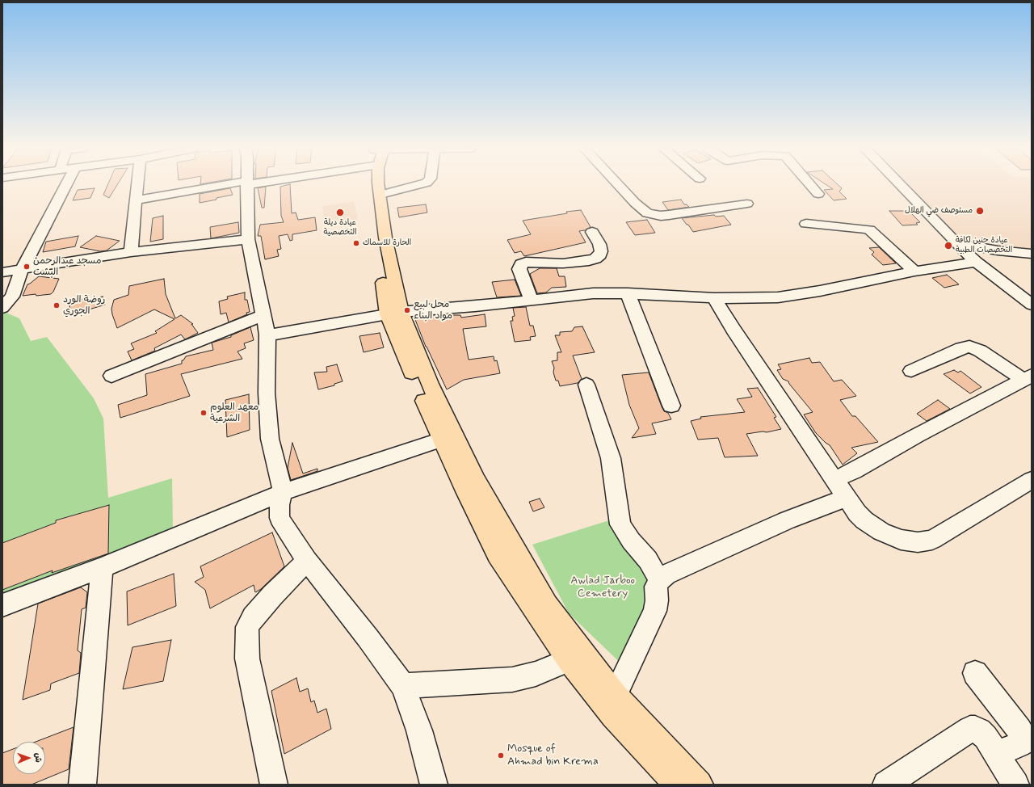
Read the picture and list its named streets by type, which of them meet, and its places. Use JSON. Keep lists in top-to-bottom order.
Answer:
{
  "parks": ["Awlad Jarboo Cemetery"],
  "places": [
    "مستوصف ضي الهلال",
    "عيادة ديلة التخصصية",
    "الحارة للاسماك",
    "عيادة حنين لكافة التخصصات الطبية",
    "مسجد عبدالرحمن البشت",
    "روضة الورد الجوري",
    "محل لبيع مواد البناء",
    "معهد العلوم الشرعية",
    "Mosque of Ahmad bin Krema"
  ],
  "north": "right"
}
